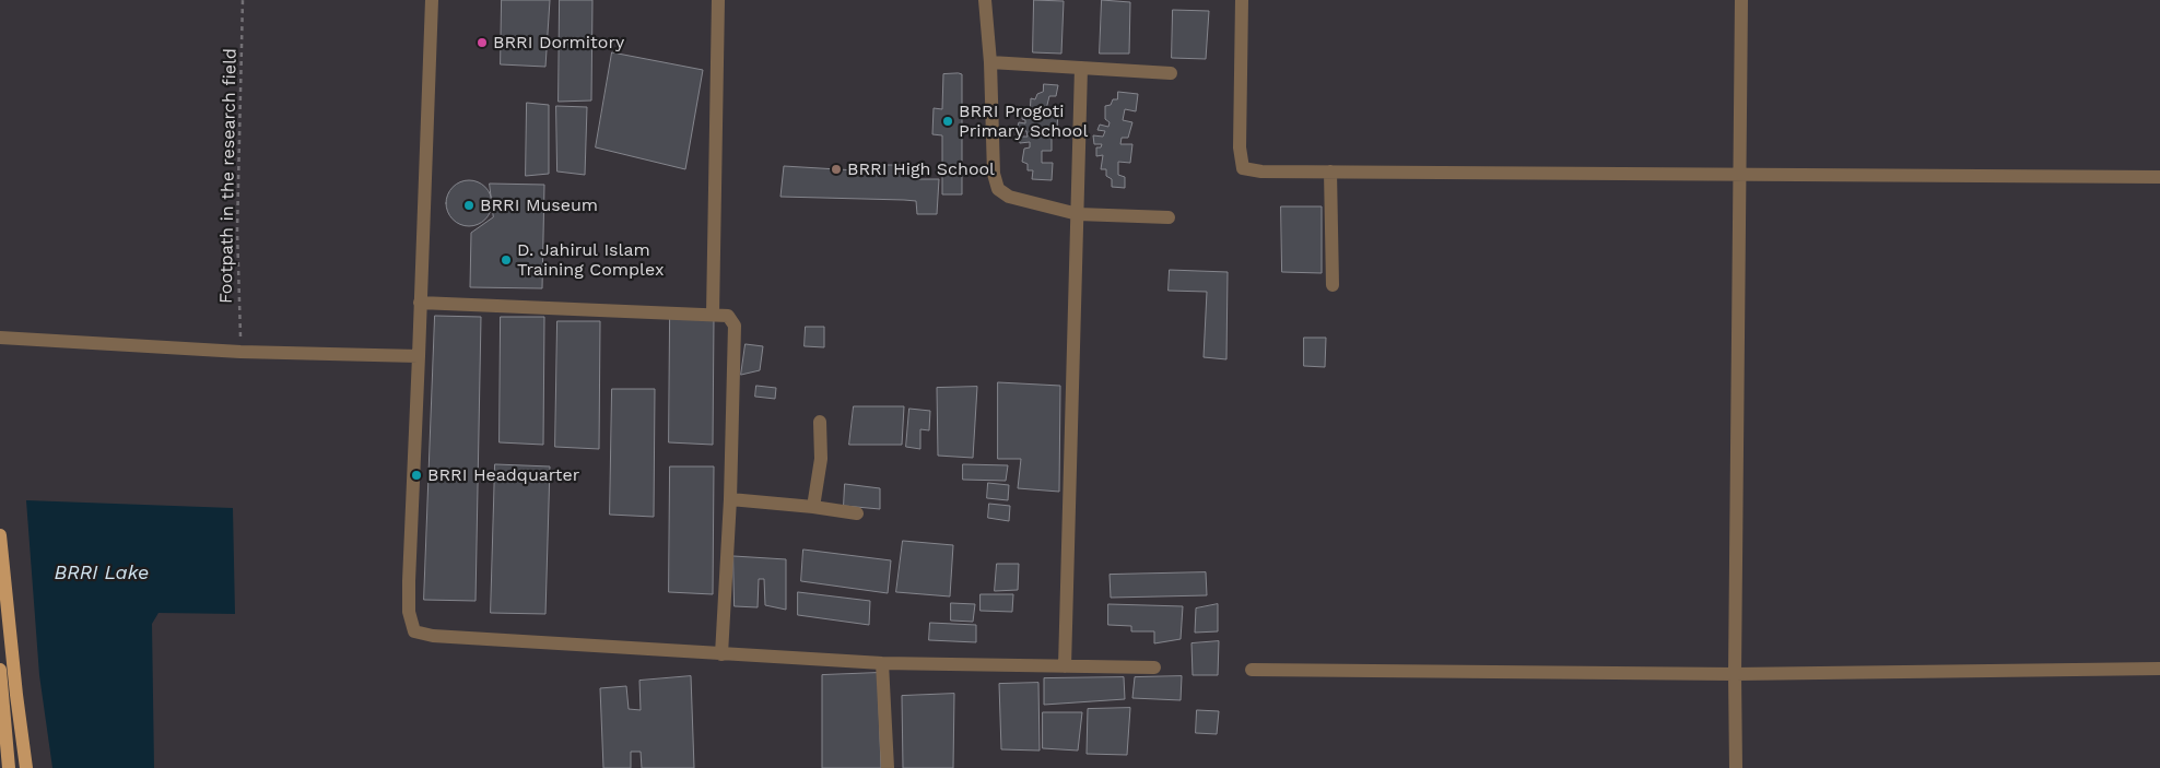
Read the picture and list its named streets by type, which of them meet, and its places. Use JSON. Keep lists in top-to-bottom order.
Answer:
{
  "streets": {
    "path": ["Footpath in the research field"]
  },
  "water": ["BRRI Lake"],
  "places": [
    "BRRI Dormitory",
    "BRRI Progoti Primary School",
    "BRRI High School",
    "BRRI Museum",
    "D. Jahirul Islam Training Complex",
    "BRRI Headquarter"
  ]
}
